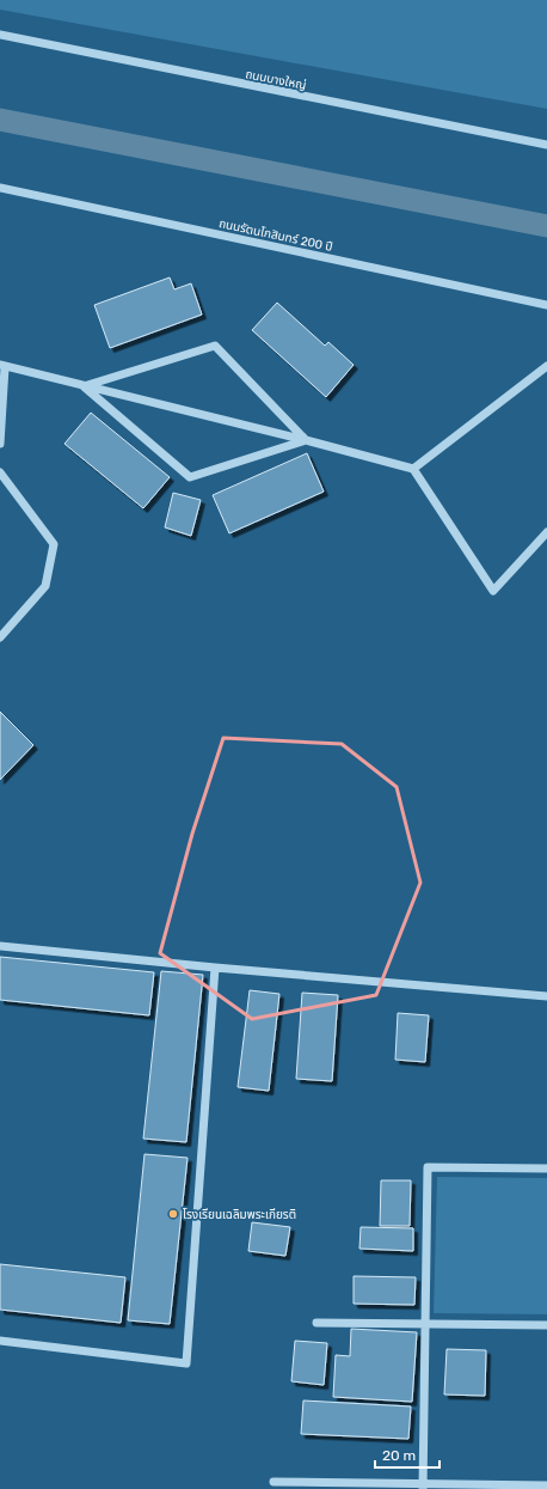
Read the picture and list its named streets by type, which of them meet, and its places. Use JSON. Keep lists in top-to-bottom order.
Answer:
{
  "streets": {
    "street": ["ถนนบางใหญ่", "ถนนรัตนโกสินทร์ 200 ปี"]
  },
  "places": ["โรงเรียนเฉลิมพระเกียรติ"],
  "scale_bar": "20 m"
}
